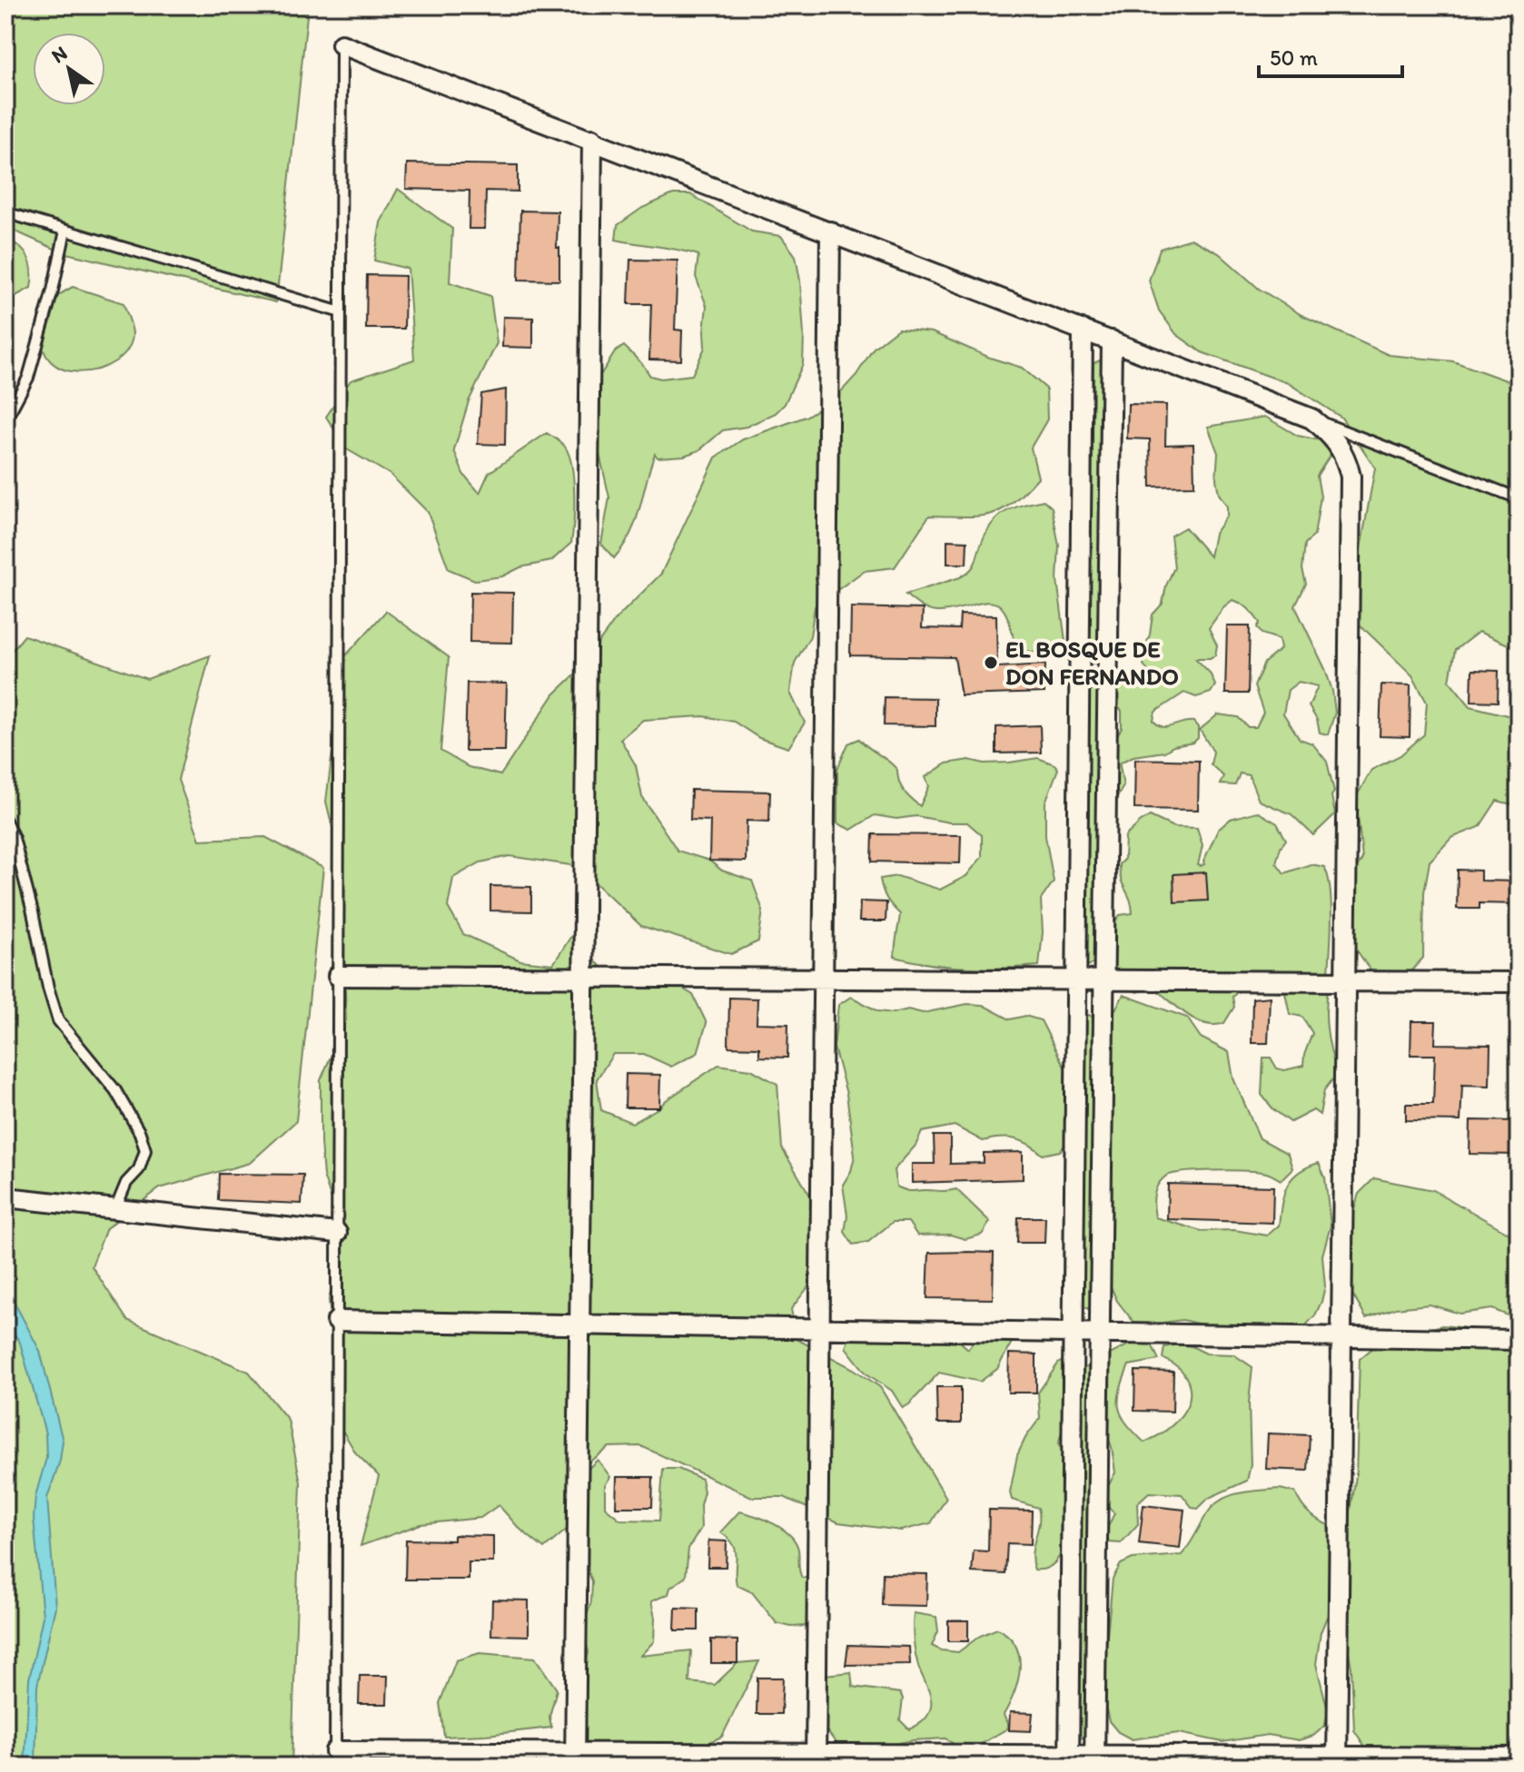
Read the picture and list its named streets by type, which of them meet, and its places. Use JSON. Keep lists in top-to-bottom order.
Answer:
{
  "places": ["EL BOSQUE DE DON FERNANDO"],
  "scale_bar": "50 m",
  "north": "top left"
}
